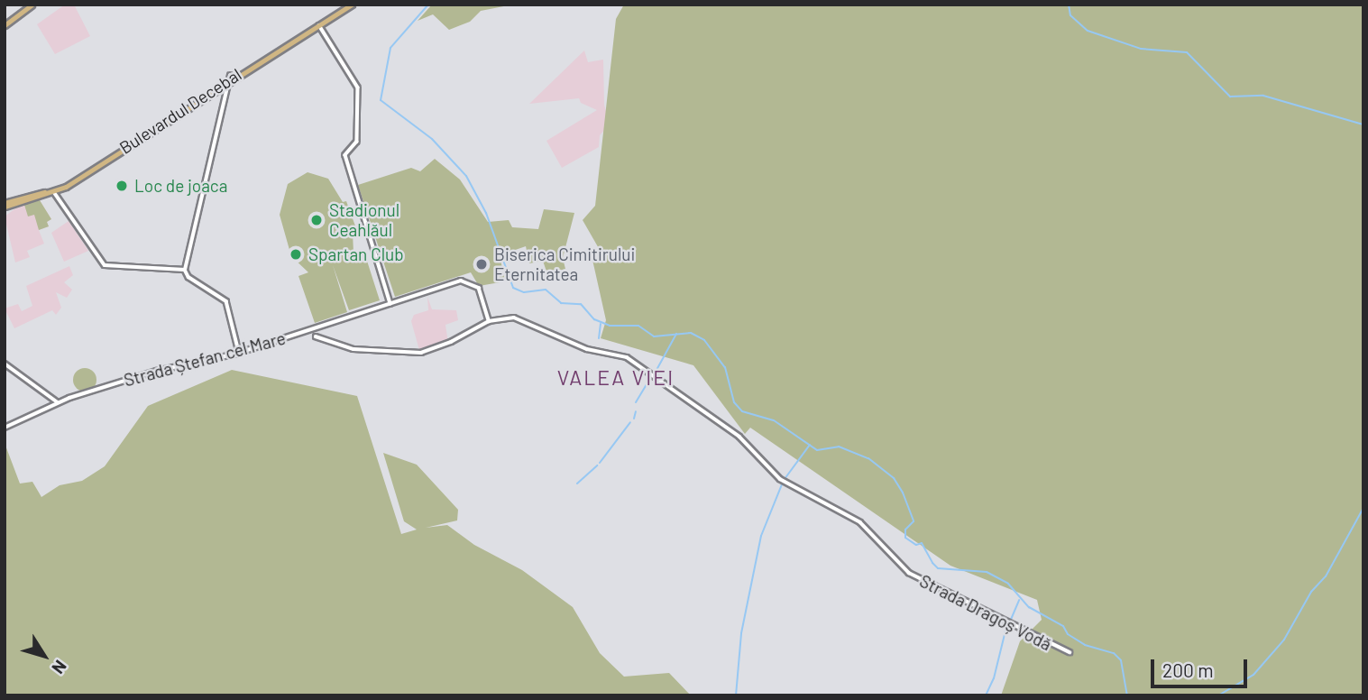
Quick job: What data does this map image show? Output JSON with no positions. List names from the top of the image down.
{
  "streets": {
    "main road": ["Bulevardul Decebal"],
    "street": ["Strada Ștefan cel Mare", "Strada Dragoș Vodă"]
  },
  "crossings": [
    ["Strada Ștefan cel Mare", "Strada Dragoș Vodă"]
  ],
  "districts": ["VALEA VIEI"],
  "places": [
    "Loc de joaca",
    "Stadionul Ceahlăul",
    "Spartan Club",
    "Biserica Cimitirului Eternitatea"
  ],
  "scale_bar": "200 m",
  "north": "bottom right"
}
